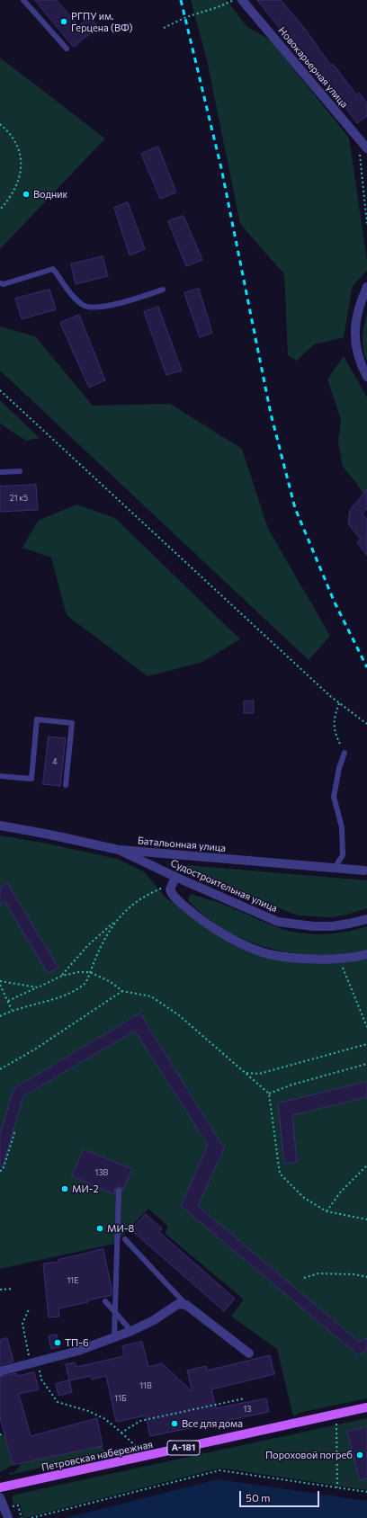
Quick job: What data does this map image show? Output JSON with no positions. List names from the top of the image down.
{
  "streets": {
    "main road": ["А-181", "Петровская набережная"],
    "street": ["Новокарьерная улица", "Батальонная улица", "Судостроительная улица"]
  },
  "crossings": [
    ["Батальонная улица", "Судостроительная улица"]
  ],
  "places": [
    "РГПУ им. Герцена (ВФ)",
    "Водник",
    "МИ-2",
    "МИ-8",
    "ТП-6",
    "Все для дома",
    "Пороховой погреб"
  ],
  "house_numbers": [
    "21 к5",
    "4",
    "13В",
    "11Е",
    "11В",
    "11Б",
    "13"
  ],
  "scale_bar": "50 m"
}
